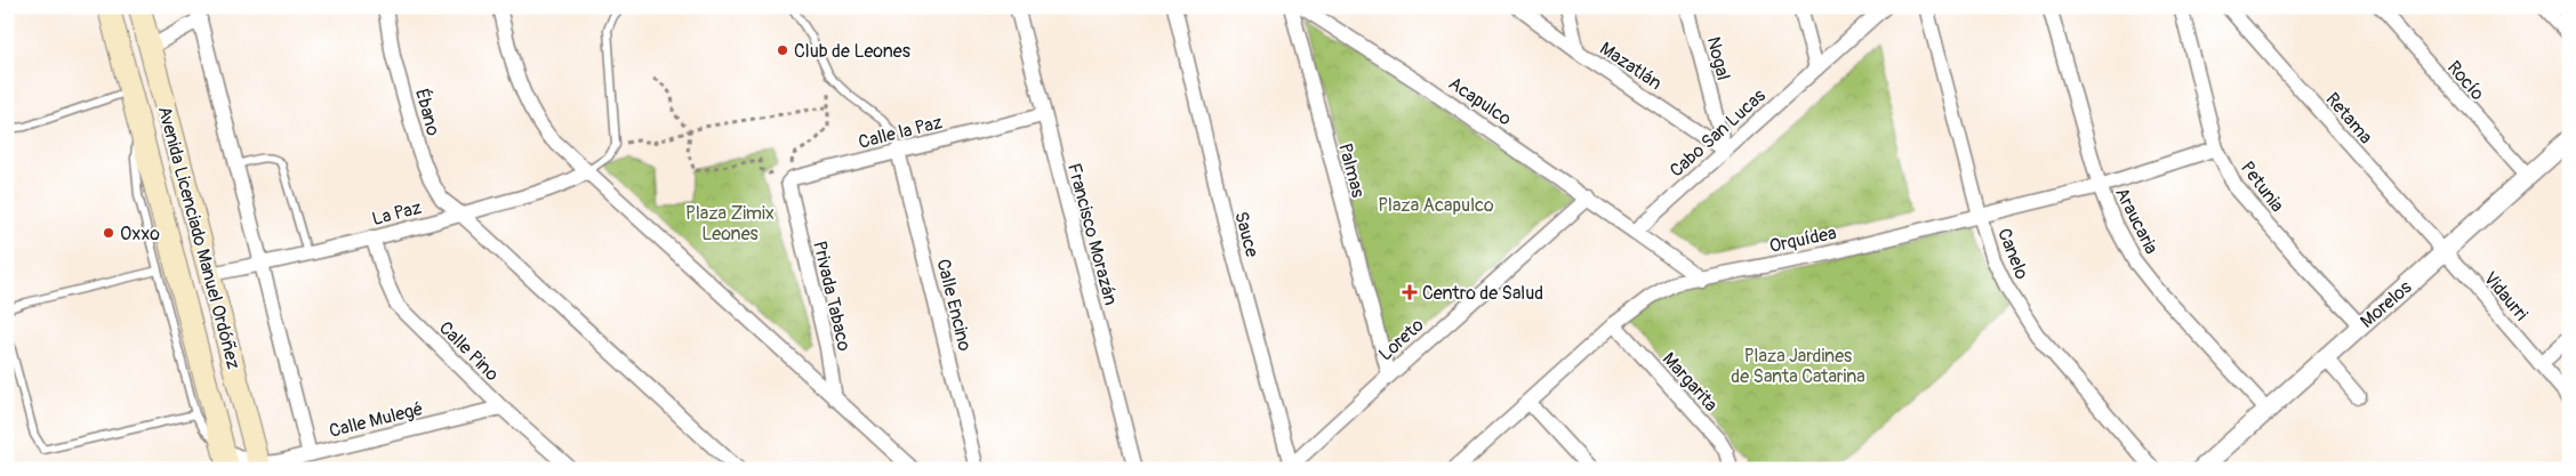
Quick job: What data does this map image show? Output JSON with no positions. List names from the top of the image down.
{
  "streets": {
    "main road": ["Avenida Licenciado Manuel Ordóñez"],
    "street": [
      "Nogal",
      "Mazatlán",
      "Rocío",
      "Acapulco",
      "Ébano",
      "Retama",
      "Calle la Paz",
      "Cabo San Lucas",
      "Palmas",
      "Petunia",
      "La Paz",
      "Araucaria",
      "Francisco Morazán",
      "Sauce",
      "Orquídea",
      "Canelo",
      "Privada Tabaco",
      "Vidaurri",
      "Morelos",
      "Calle Encino",
      "Loreto",
      "Calle Pino",
      "Margarita",
      "Calle Mulegé"
    ]
  },
  "crossings": [
    ["Nogal", "Mazatlán"],
    ["Nogal", "Cabo San Lucas"],
    ["Mazatlán", "Cabo San Lucas"],
    ["Rocío", "Morelos"],
    ["Acapulco", "Cabo San Lucas"],
    ["Acapulco", "Loreto"],
    ["Ébano", "La Paz"],
    ["Retama", "Vidaurri"],
    ["Retama", "Morelos"],
    ["Calle la Paz", "Francisco Morazán"],
    ["Calle la Paz", "Privada Tabaco"],
    ["Calle la Paz", "Calle Encino"],
    ["Palmas", "Loreto"],
    ["Petunia", "Orquídea"],
    ["Petunia", "Morelos"],
    ["La Paz", "Avenida Licenciado Manuel Ordóñez"],
    ["La Paz", "Calle Pino"],
    ["Araucaria", "Orquídea"],
    ["Araucaria", "Morelos"],
    ["Sauce", "Loreto"],
    ["Avenida Licenciado Manuel Ordóñez", "Calle Mulegé"],
    ["Orquídea", "Canelo"],
    ["Orquídea", "Margarita"],
    ["Vidaurri", "Morelos"],
    ["Calle Pino", "Calle Mulegé"]
  ],
  "parks": ["Plaza Acapulco", "Plaza Zimix Leones", "Plaza Jardines de Santa Catarina"],
  "places": {
    "other": ["Club de Leones", "Oxxo"],
    "health": ["Centro de Salud"]
  }
}
